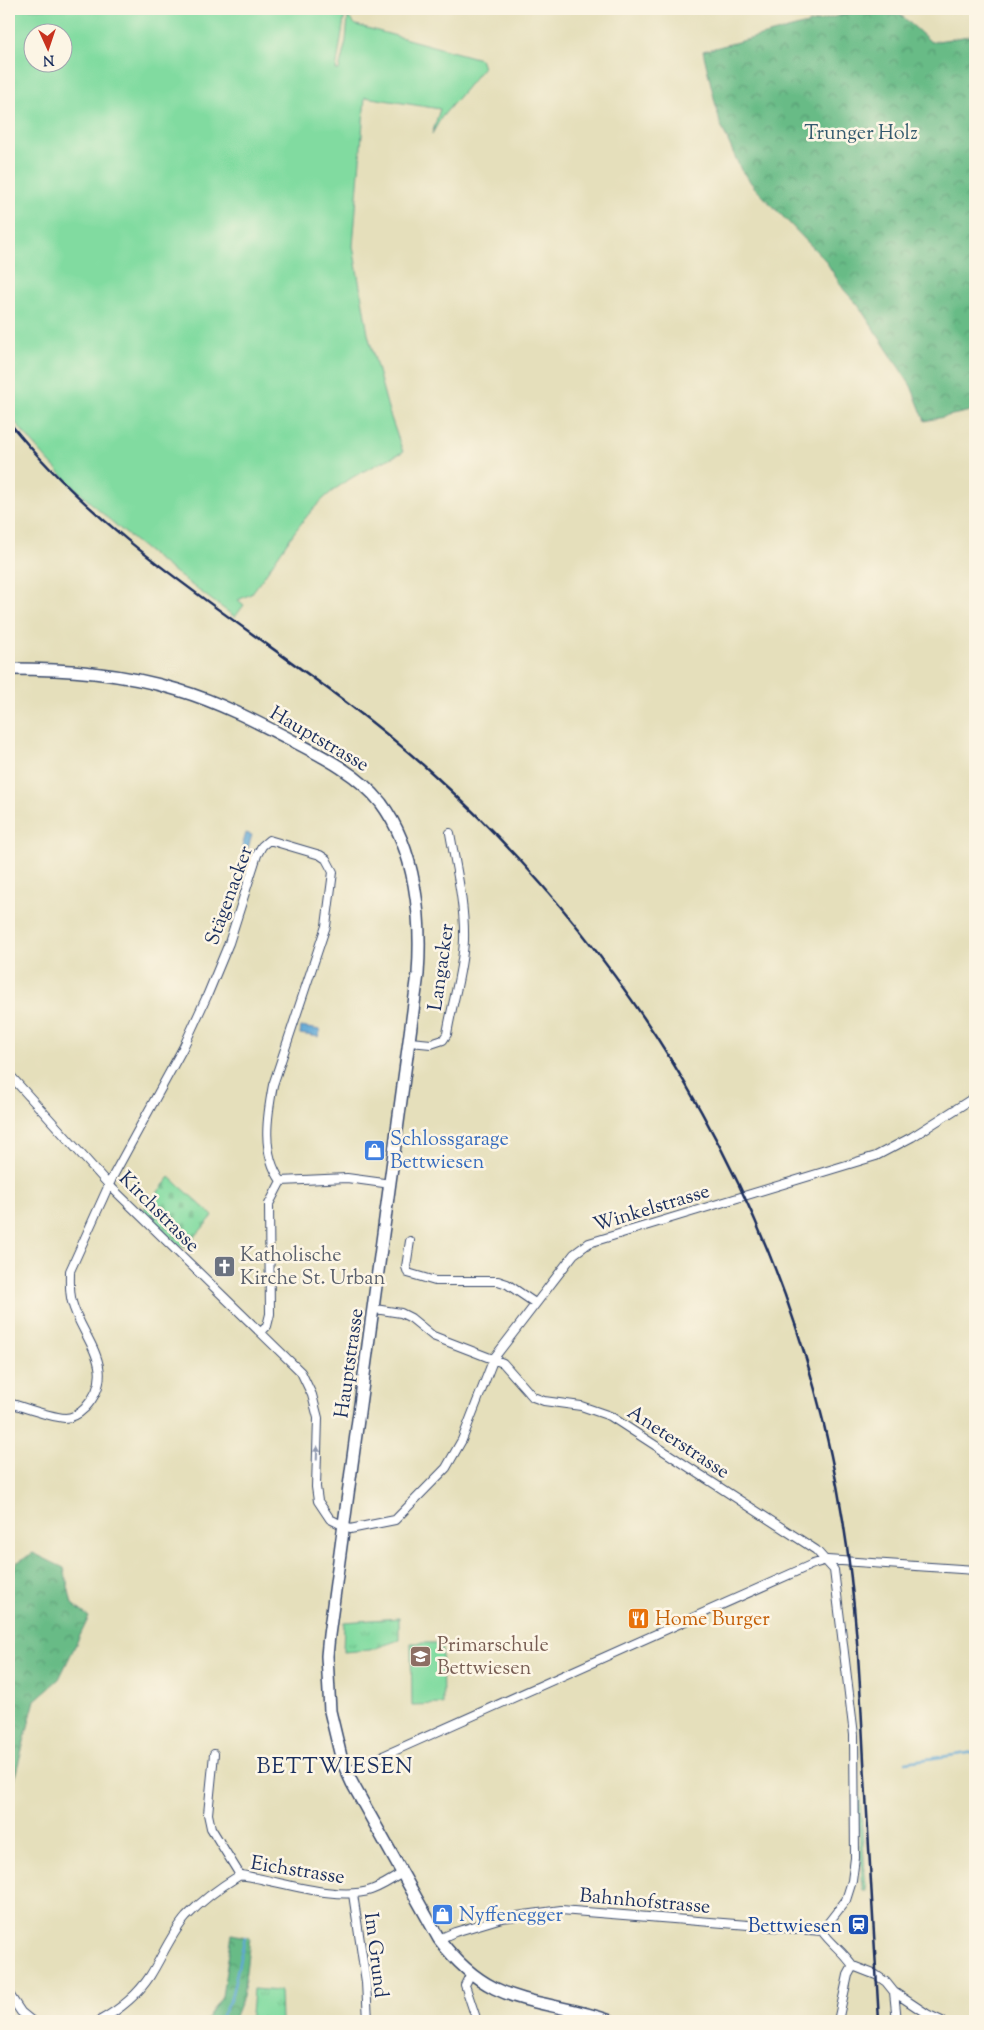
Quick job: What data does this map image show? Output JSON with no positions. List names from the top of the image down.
{
  "streets": {
    "main road": ["Hauptstrasse"],
    "street": [
      "Stägenacker",
      "Langacker",
      "Winkelstrasse",
      "Kirchstrasse",
      "Aneterstrasse",
      "Eichstrasse",
      "Bahnhofstrasse",
      "Im Grund"
    ]
  },
  "crossings": [
    ["Hauptstrasse", "Langacker"],
    ["Hauptstrasse", "Winkelstrasse"],
    ["Hauptstrasse", "Kirchstrasse"],
    ["Hauptstrasse", "Aneterstrasse"],
    ["Hauptstrasse", "Eichstrasse"],
    ["Hauptstrasse", "Bahnhofstrasse"],
    ["Stägenacker", "Kirchstrasse"],
    ["Winkelstrasse", "Kirchstrasse"],
    ["Winkelstrasse", "Aneterstrasse"],
    ["Eichstrasse", "Im Grund"]
  ],
  "one_way": ["Kirchstrasse"],
  "districts": ["BETTWIESEN"],
  "parks": ["Trunger Holz"],
  "places": {
    "shop": ["Schlossgarage Bettwiesen", "Nyffenegger"],
    "church": ["Katholische Kirche St. Urban"],
    "restaurant": ["Home Burger"],
    "school or university": ["Primarschule Bettwiesen"],
    "station": ["Bettwiesen"]
  },
  "north": "bottom"
}
